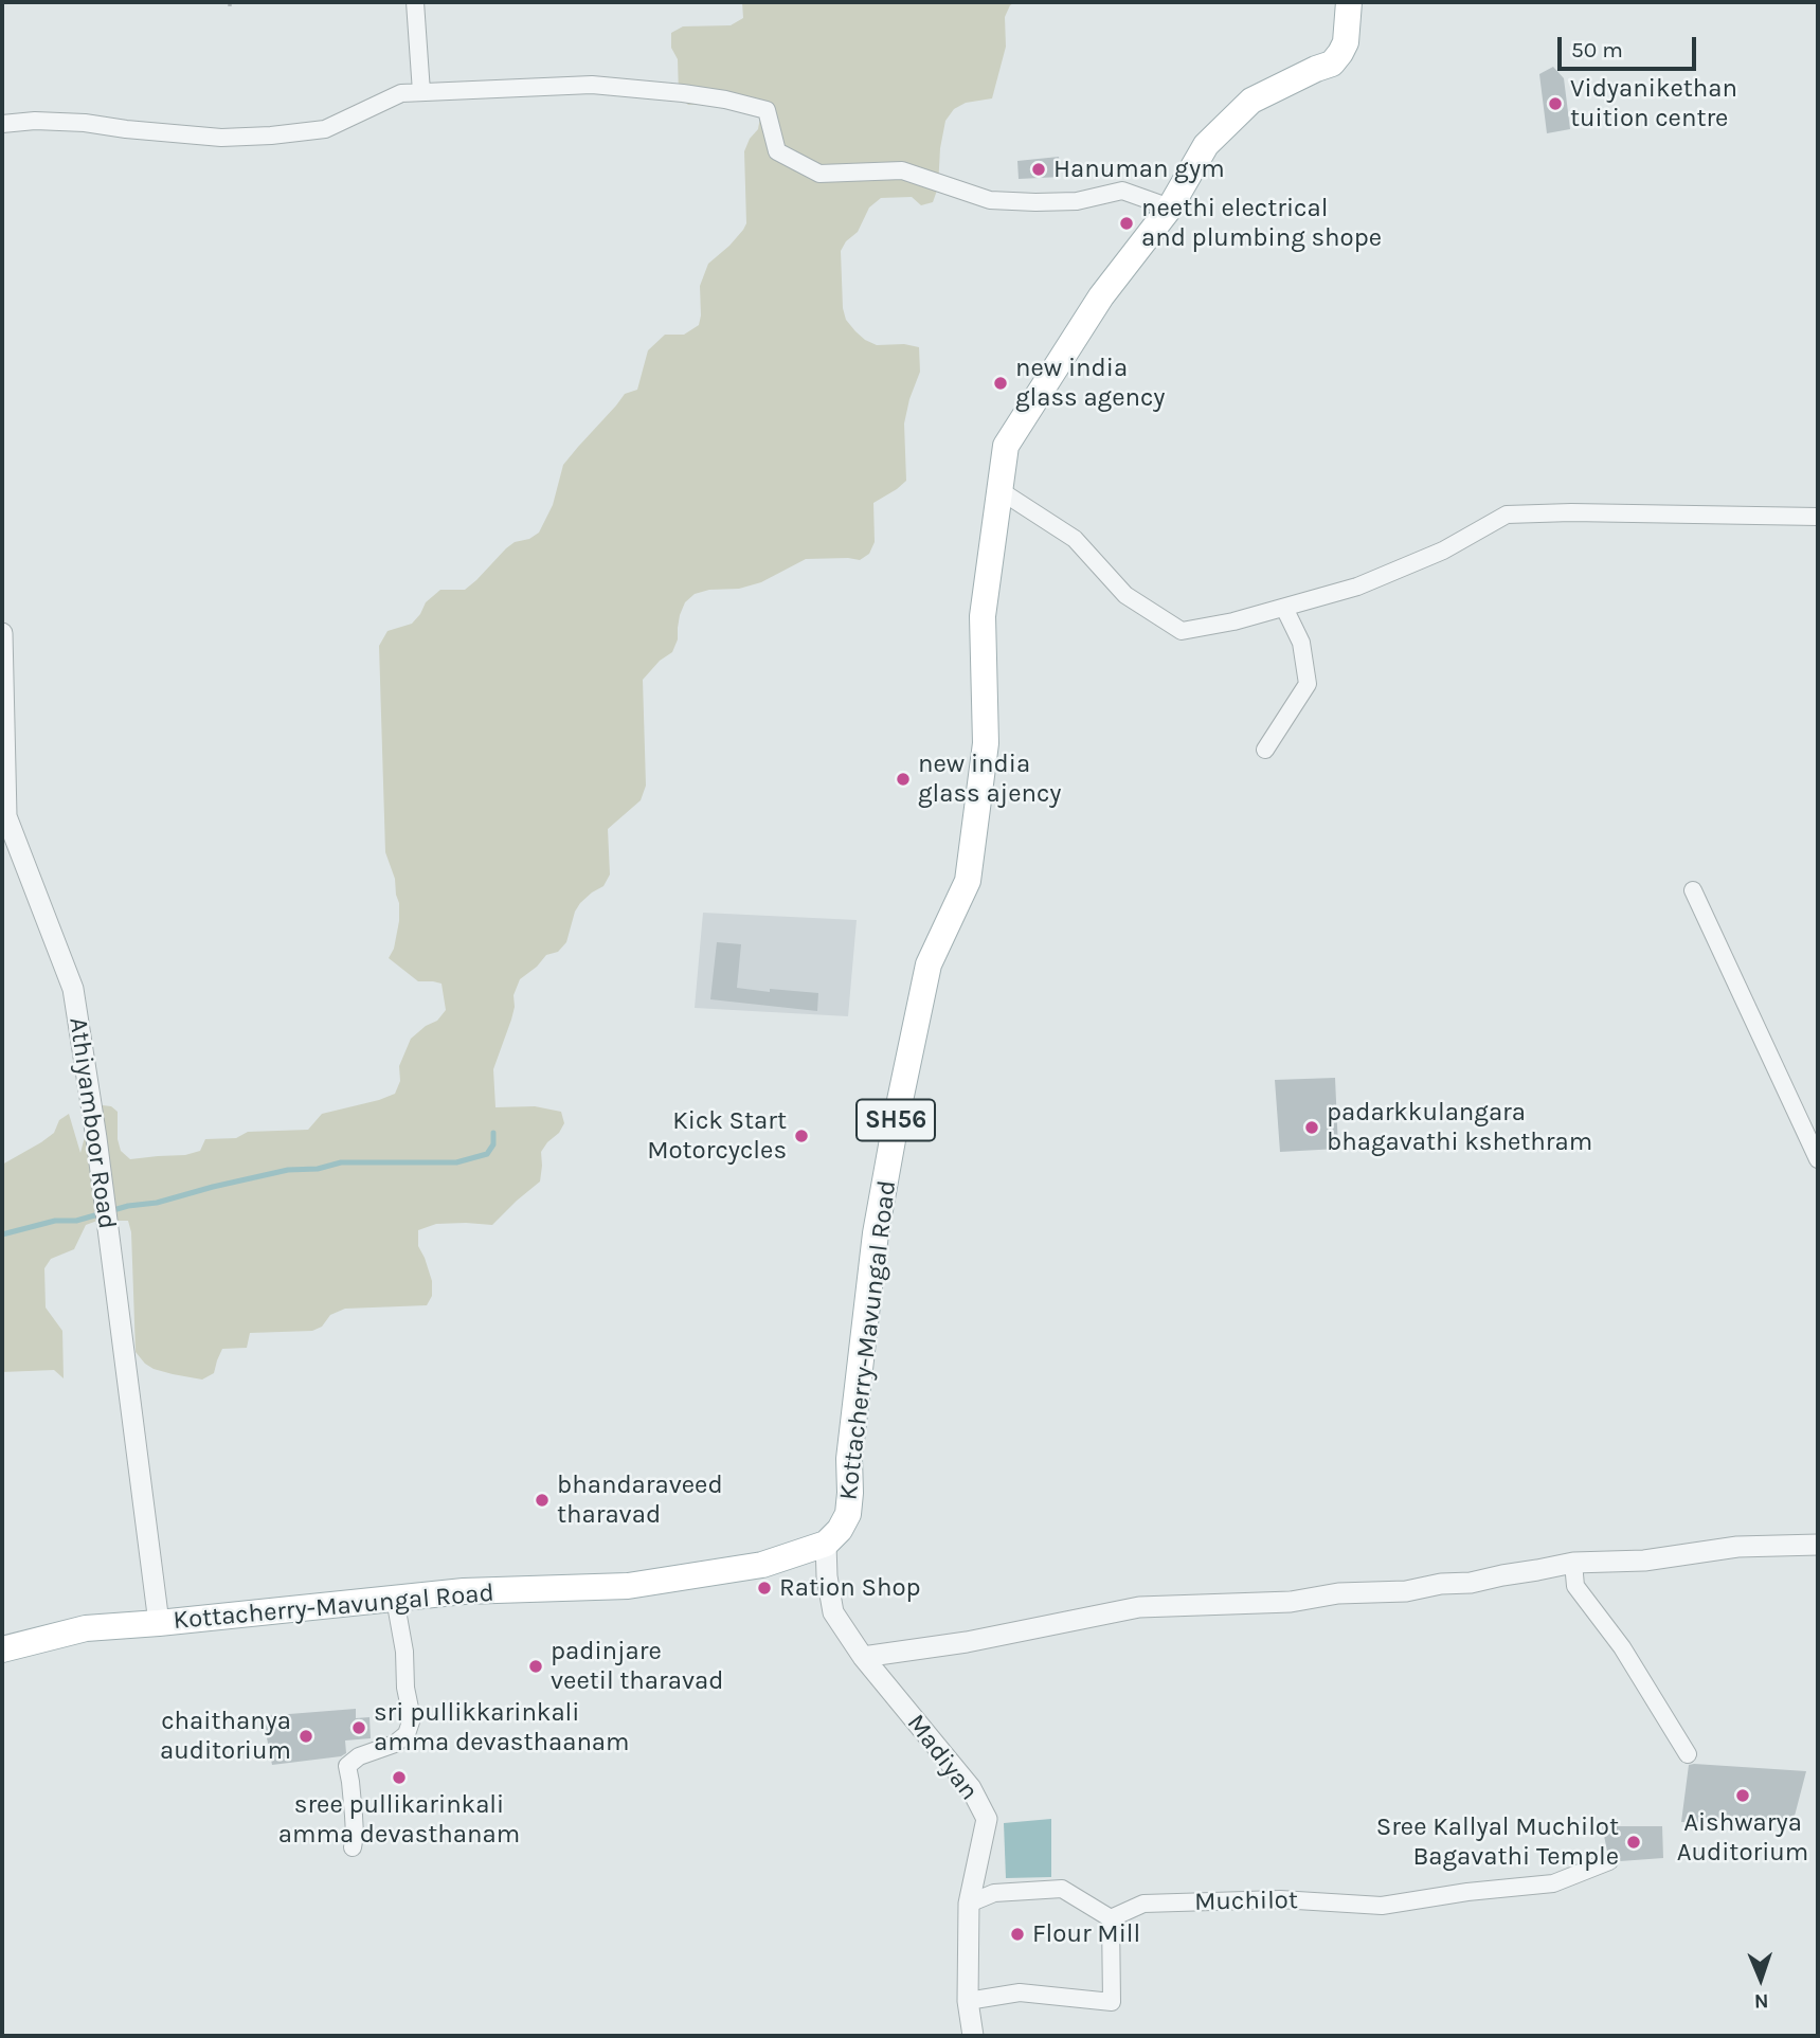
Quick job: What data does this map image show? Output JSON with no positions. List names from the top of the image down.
{
  "streets": {
    "main road": ["SH56", "Kottacherry-Mavungal Road"],
    "street": ["Athiyamboor Road", "Madiyan", "Muchilot"]
  },
  "crossings": [
    ["Athiyamboor Road", "Kottacherry-Mavungal Road"],
    ["Kottacherry-Mavungal Road", "Madiyan"]
  ],
  "places": [
    "Vidyanikethan tuition centre",
    "Hanuman gym",
    "neethi electrical and plumbing shope",
    "new india glass agency",
    "new india glass ajency",
    "padarkkulangara bhagavathi kshethram",
    "Kick Start Motorcycles",
    "bhandaraveed tharavad",
    "Ration Shop",
    "padinjare veetil tharavad",
    "sri pullikkarinkali amma devasthaanam",
    "chaithanya auditorium",
    "sree pullikarinkali amma devasthanam",
    "Aishwarya Auditorium",
    "Sree Kallyal Muchilot Bagavathi Temple",
    "Flour Mill"
  ],
  "scale_bar": "50 m",
  "north": "bottom"
}
